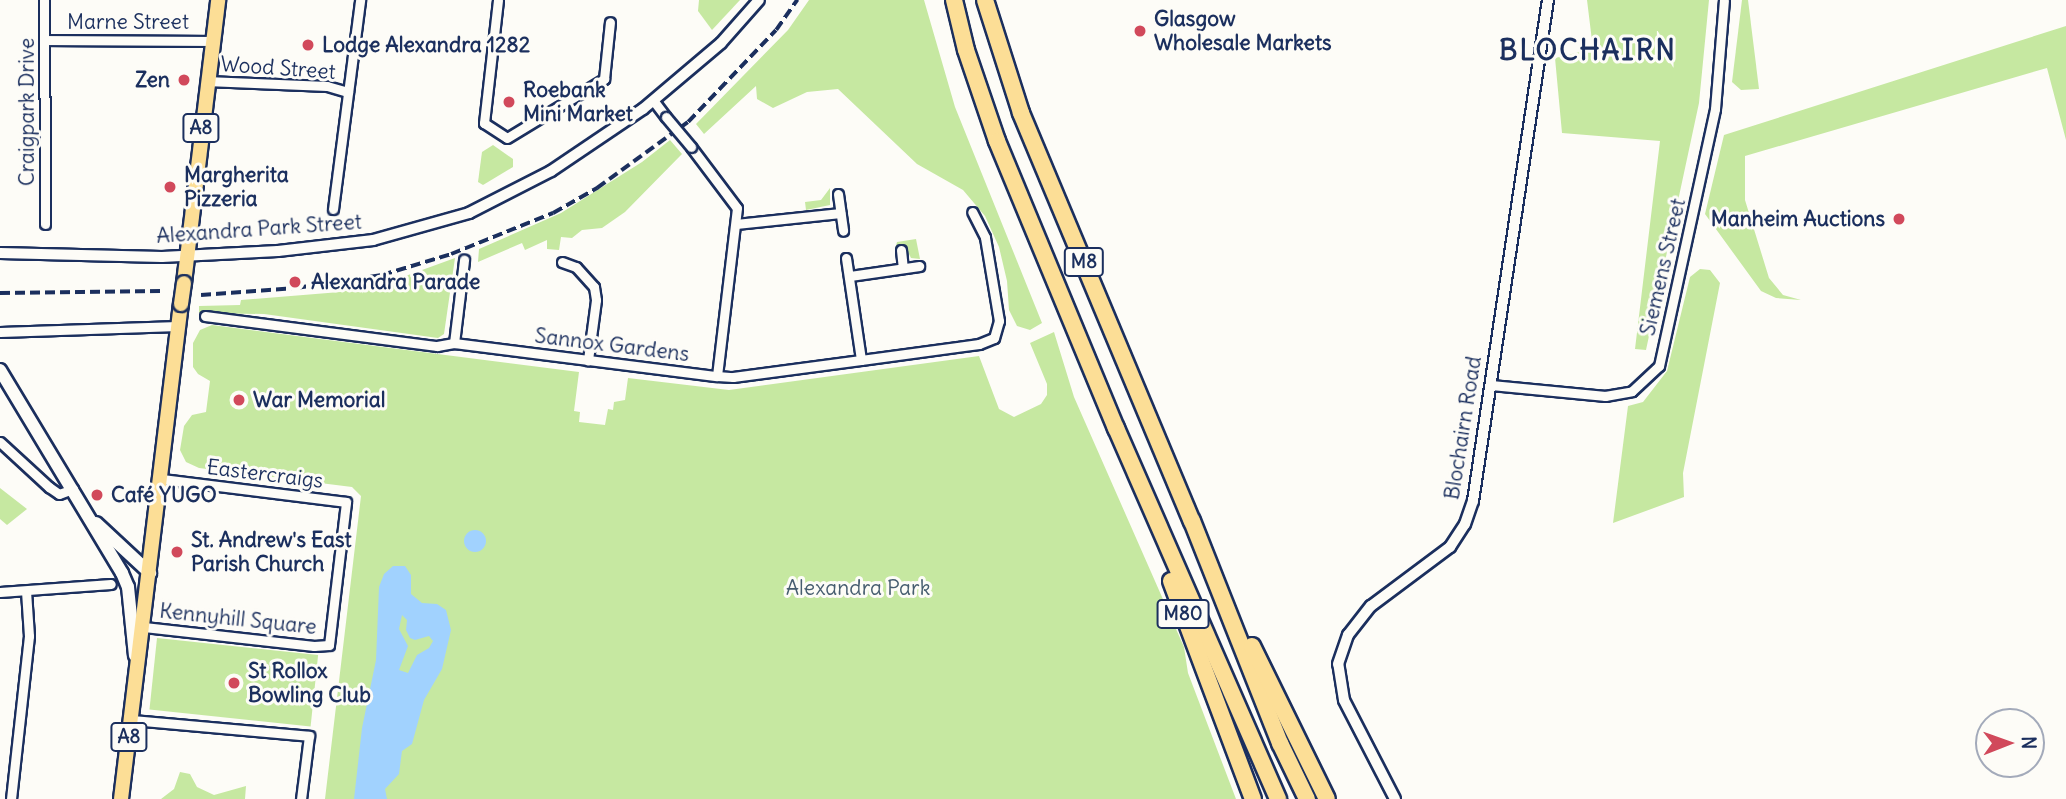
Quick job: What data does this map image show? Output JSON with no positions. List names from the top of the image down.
{
  "streets": {
    "highway": ["M8", "M80"],
    "main road": ["A8"],
    "street": [
      "Marne Street",
      "Wood Street",
      "Craigpark Drive",
      "Alexandra Park Street",
      "Siemens Street",
      "Sannox Gardens",
      "Blochairn Road",
      "Eastercraigs",
      "Kennyhill Square"
    ]
  },
  "crossings": [
    ["Marne Street", "Craigpark Drive"],
    ["Marne Street", "A8"],
    ["Wood Street", "A8"],
    ["A8", "Alexandra Park Street"],
    ["A8", "Eastercraigs"],
    ["A8", "Kennyhill Square"],
    ["M8", "M80"],
    ["Siemens Street", "Blochairn Road"],
    ["Eastercraigs", "Kennyhill Square"]
  ],
  "districts": ["BLOCHAIRN"],
  "parks": ["Alexandra Park"],
  "places": [
    "Glasgow Wholesale Markets",
    "Lodge Alexandra 1282",
    "Zen",
    "Roebank Mini Market",
    "Margherita Pizzeria",
    "Manheim Auctions",
    "Alexandra Parade",
    "War Memorial",
    "Café YUGO",
    "St. Andrew's East Parish Church",
    "St Rollox Bowling Club"
  ],
  "north": "right"
}
